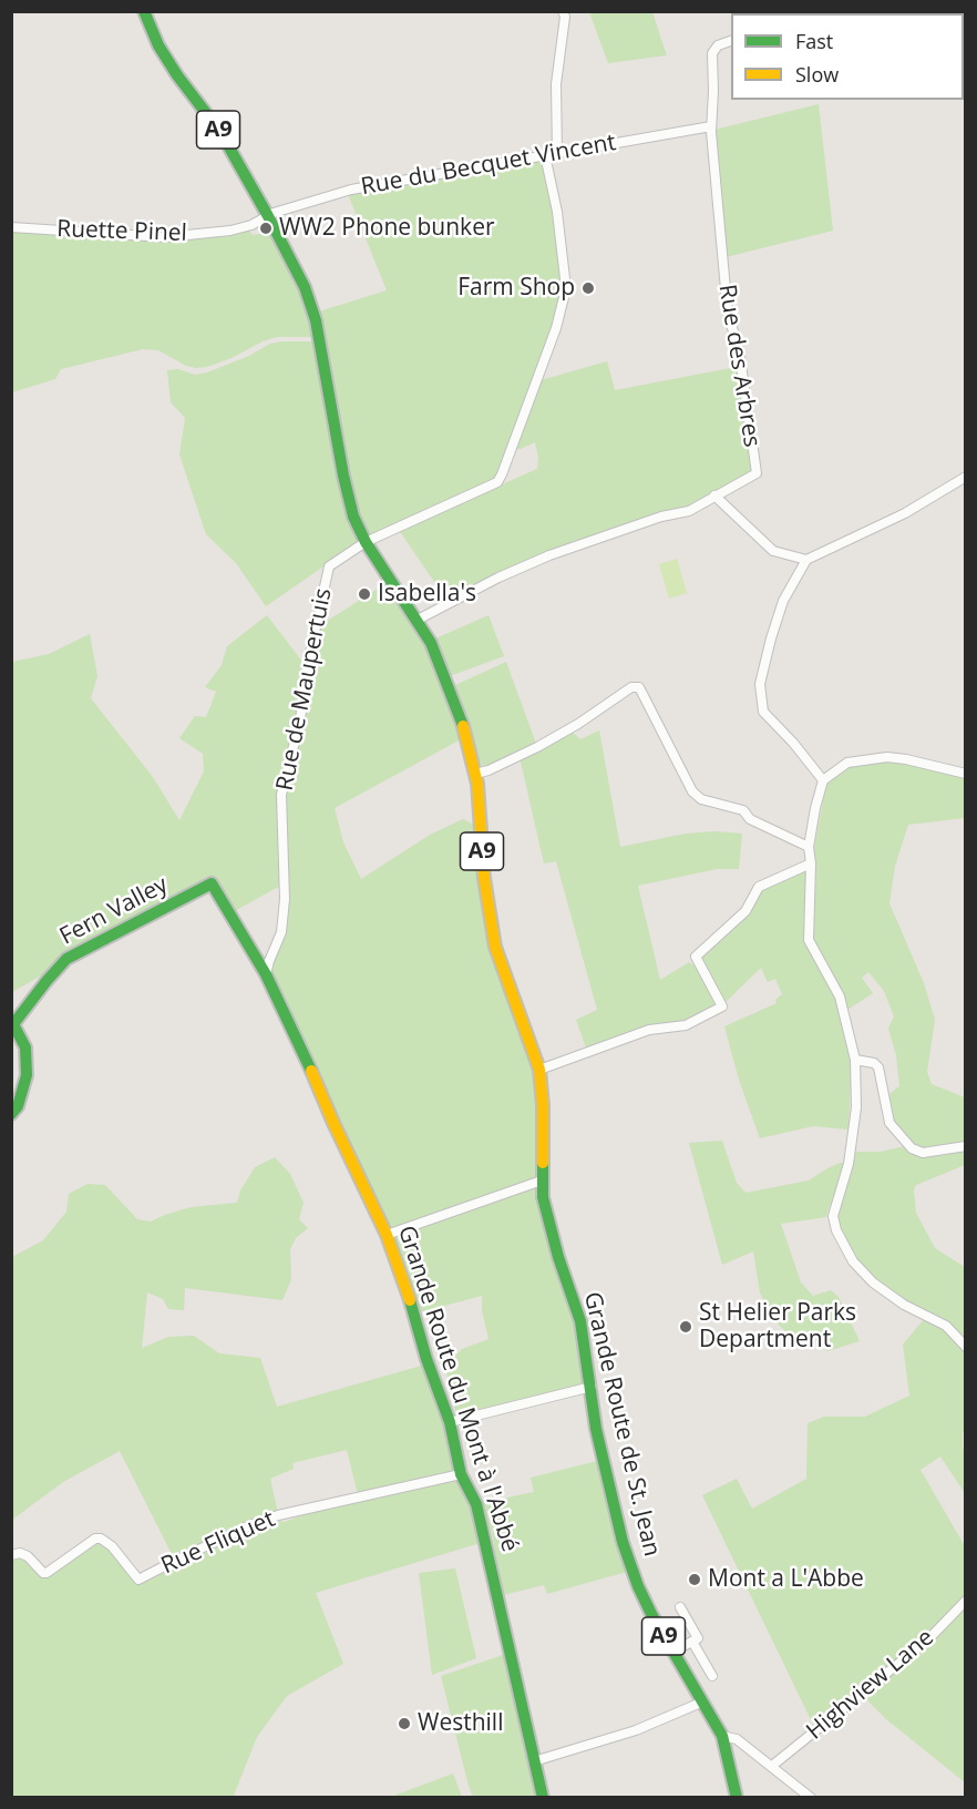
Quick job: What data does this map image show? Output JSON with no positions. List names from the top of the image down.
{
  "streets": {
    "main road": [
      "A9",
      "Fern Valley",
      "Grande Route du Mont à l'Abbé",
      "Grande Route de St. Jean"
    ],
    "street": [
      "Rue du Becquet Vincent",
      "Ruette Pinel",
      "Rue des Arbres",
      "Rue de Maupertuis",
      "Rue Fliquet",
      "Highview Lane"
    ]
  },
  "crossings": [
    ["Rue du Becquet Vincent", "Ruette Pinel"],
    ["Rue du Becquet Vincent", "Rue des Arbres"],
    ["Rue du Becquet Vincent", "Rue de Maupertuis"],
    ["Rue du Becquet Vincent", "Grande Route de St. Jean"],
    ["Ruette Pinel", "Grande Route de St. Jean"],
    ["Rue des Arbres", "Grande Route de St. Jean"],
    ["Rue de Maupertuis", "Fern Valley"],
    ["Rue de Maupertuis", "Grande Route du Mont à l'Abbé"],
    ["Rue de Maupertuis", "Grande Route de St. Jean"],
    ["Fern Valley", "Grande Route du Mont à l'Abbé"],
    ["Grande Route du Mont à l'Abbé", "Rue Fliquet"]
  ],
  "places": [
    "WW2 Phone bunker",
    "Farm Shop",
    "Isabella's",
    "St Helier Parks Department",
    "Mont a L'Abbe",
    "Westhill"
  ],
  "legend": ["Fast", "Slow"]
}
